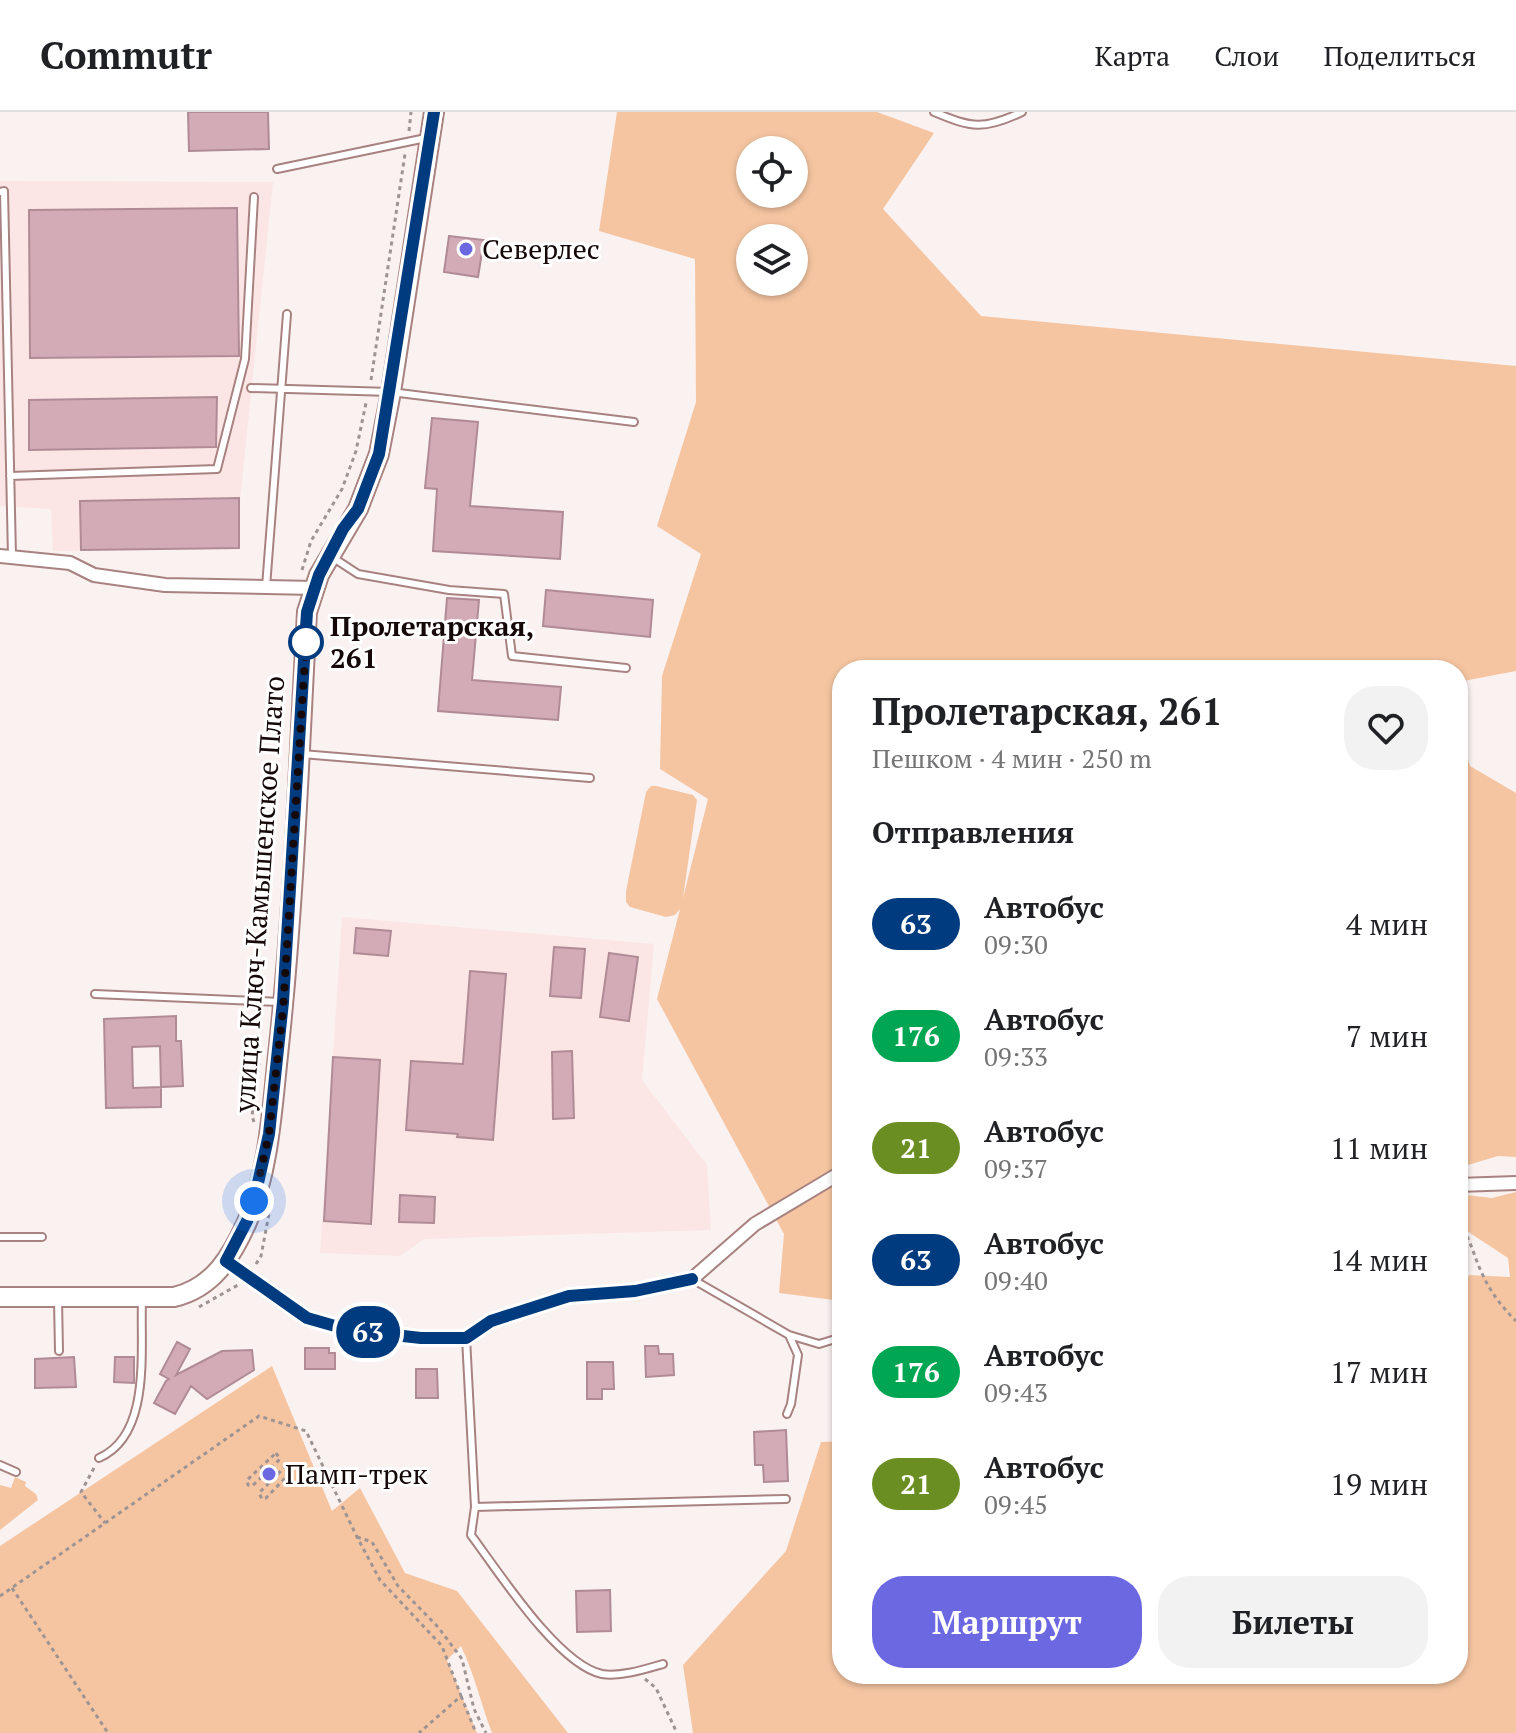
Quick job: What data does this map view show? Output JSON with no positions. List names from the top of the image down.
{
  "streets": {
    "main road": ["улица Ключ-Камышенское Плато"]
  },
  "places": ["Северлес", "Пролетарская, 261", "Памп-трек"],
  "lines": ["bus line 63"],
  "page": {
    "header": "Commutr",
    "nav": ["Карта", "Слои", "Поделиться"],
    "on_map": "63",
    "heading": [
      ["Пролетарская, 261", "Пешком · 4 мин · 250 m"],
      "Отправления"
    ],
    "list": [
      {
        "mark": "63",
        "name": "Автобус",
        "note": "09:30",
        "value": "4 мин"
      },
      {
        "mark": "176",
        "name": "Автобус",
        "note": "09:33",
        "value": "7 мин"
      },
      {
        "mark": "21",
        "name": "Автобус",
        "note": "09:37",
        "value": "11 мин"
      },
      {
        "mark": "63",
        "name": "Автобус",
        "note": "09:40",
        "value": "14 мин"
      },
      {
        "mark": "176",
        "name": "Автобус",
        "note": "09:43",
        "value": "17 мин"
      },
      {
        "mark": "21",
        "name": "Автобус",
        "note": "09:45",
        "value": "19 мин"
      }
    ],
    "buttons": ["Маршрут", "Билеты"]
  }
}
